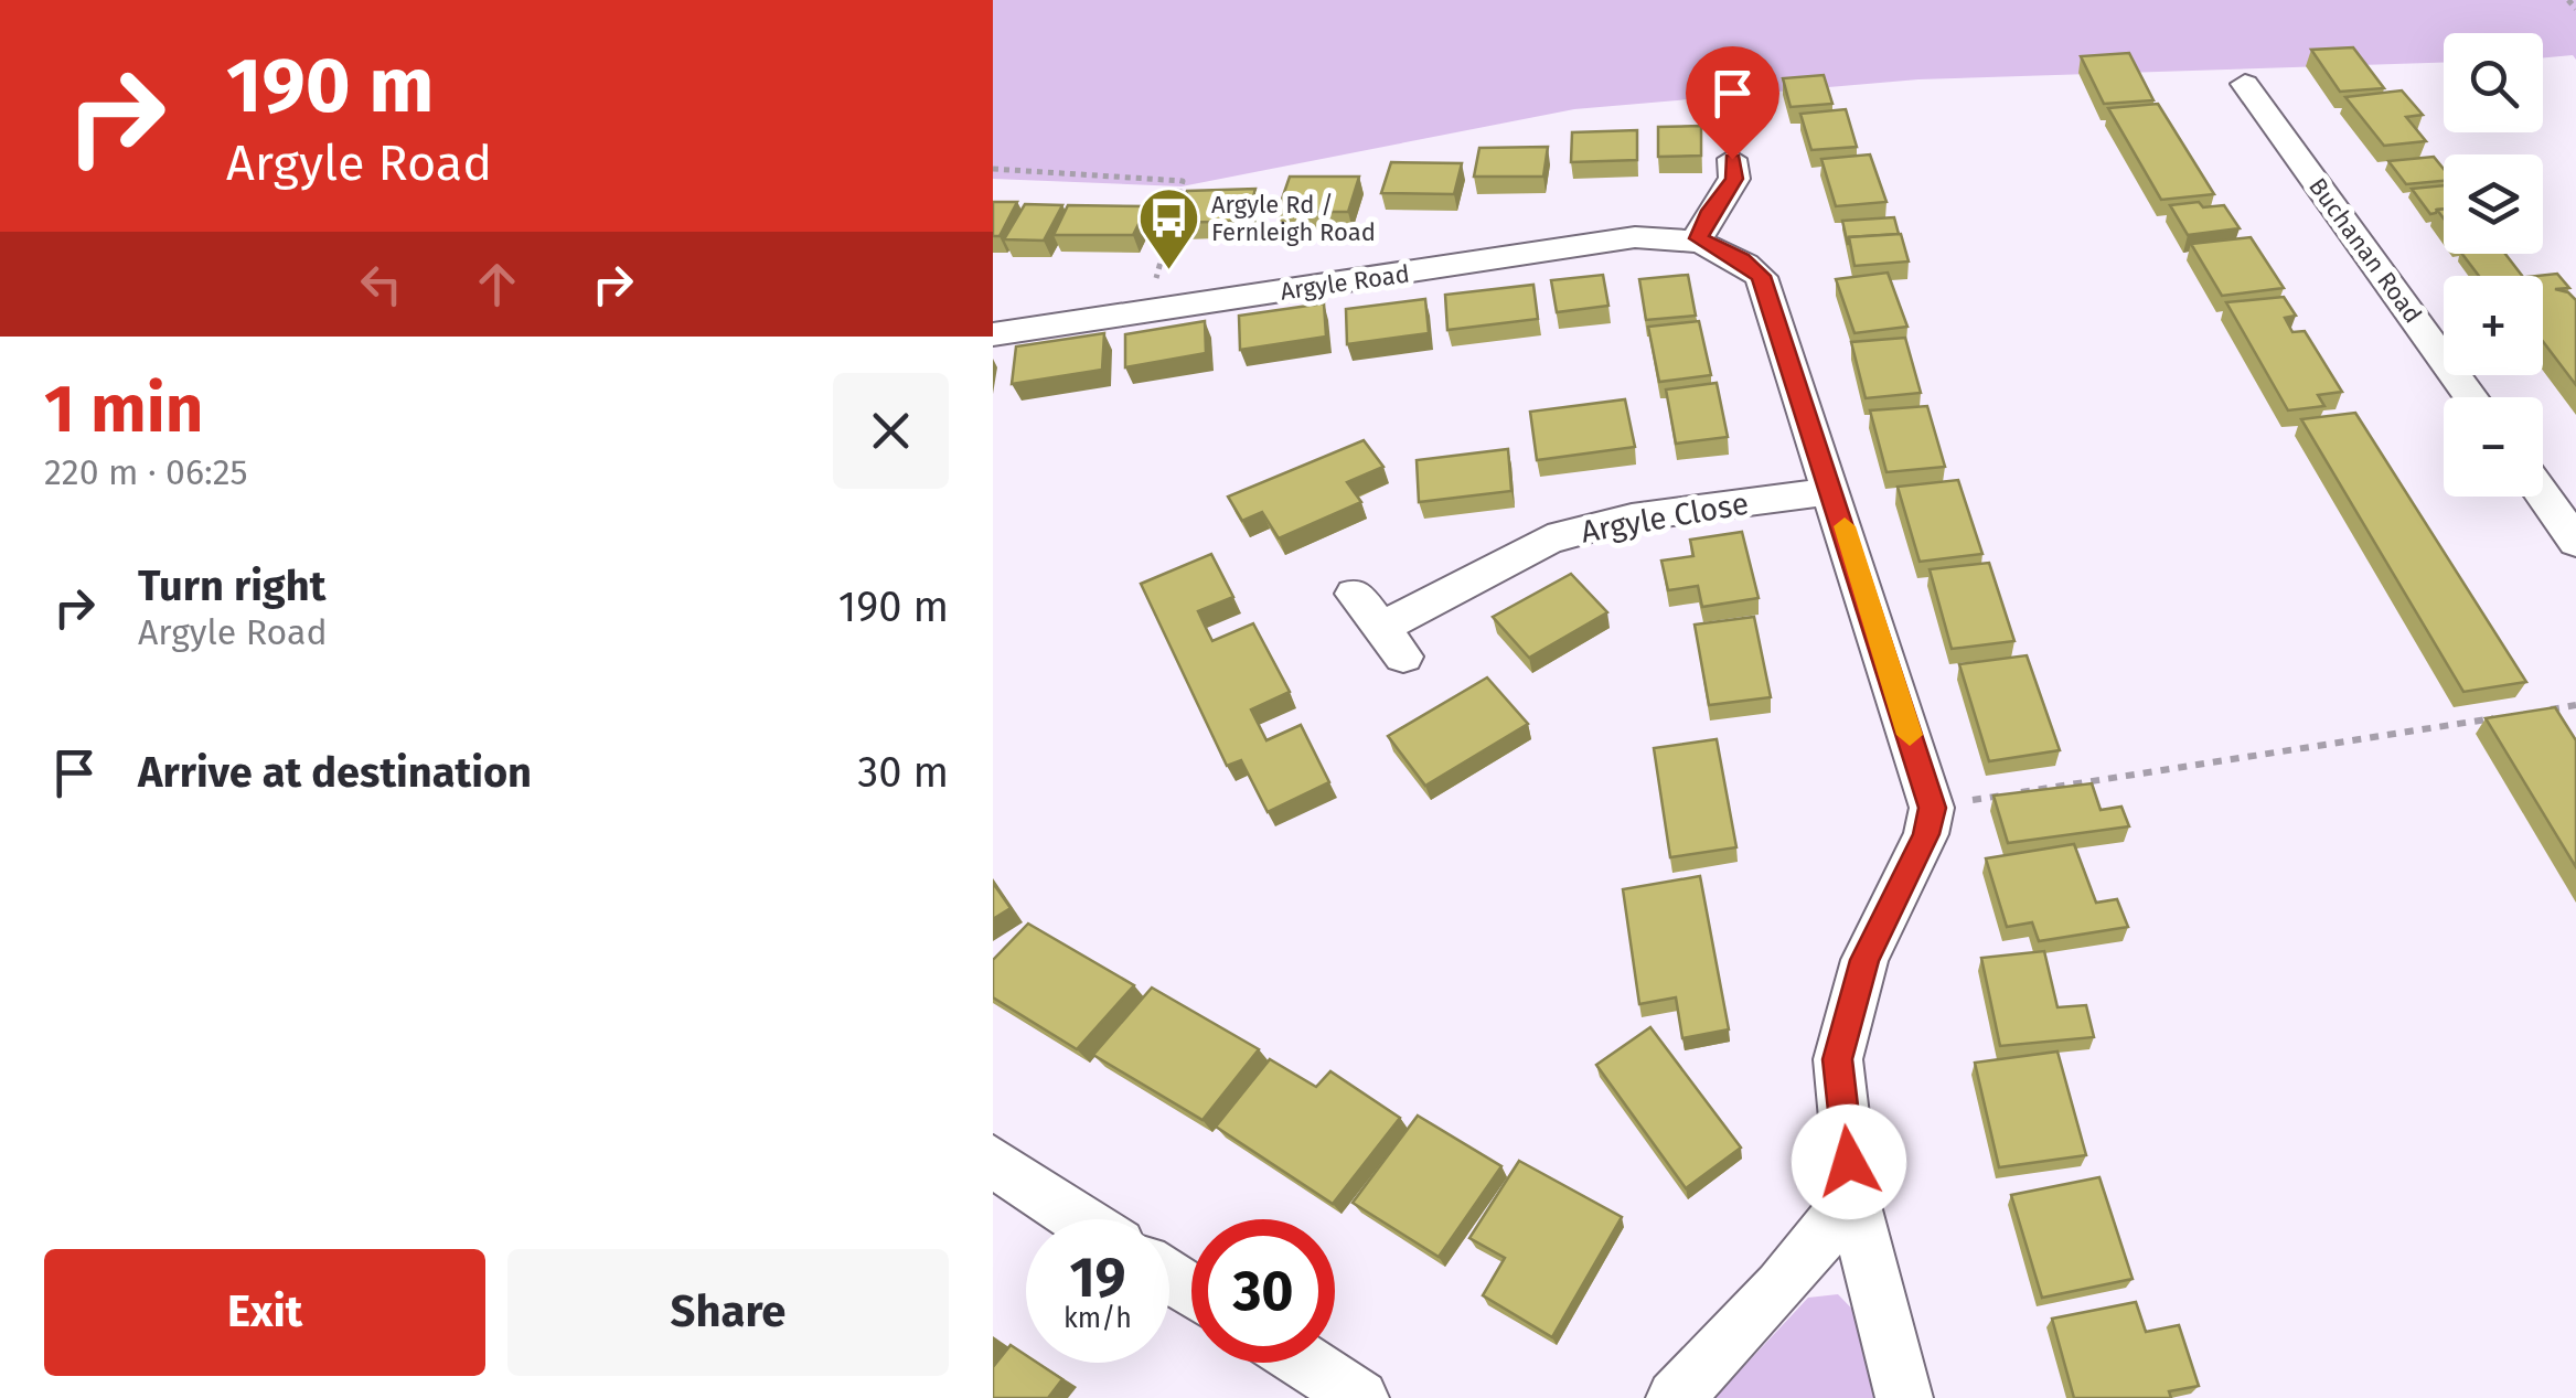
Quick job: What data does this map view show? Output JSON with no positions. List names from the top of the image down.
{
  "streets": {
    "street": ["Buchanan Road", "Argyle Road", "Argyle Close"]
  },
  "crossings": [
    ["Argyle Road", "Argyle Close"]
  ],
  "places": {
    "bus stop": ["Argyle Rd / Fernleigh Road"]
  },
  "page": {
    "turn": ["190 m", "Argyle Road"],
    "map_buttons": ["+", "−"],
    "heading": ["1 min", "220 m · 06:25"],
    "list": [
      {
        "name": "Turn right",
        "note": "Argyle Road",
        "value": "190 m"
      },
      {
        "name": "Arrive at destination",
        "value": "30 m"
      }
    ],
    "speed": "19 km/h",
    "limit": "30",
    "buttons": ["Exit", "Share"]
  }
}
